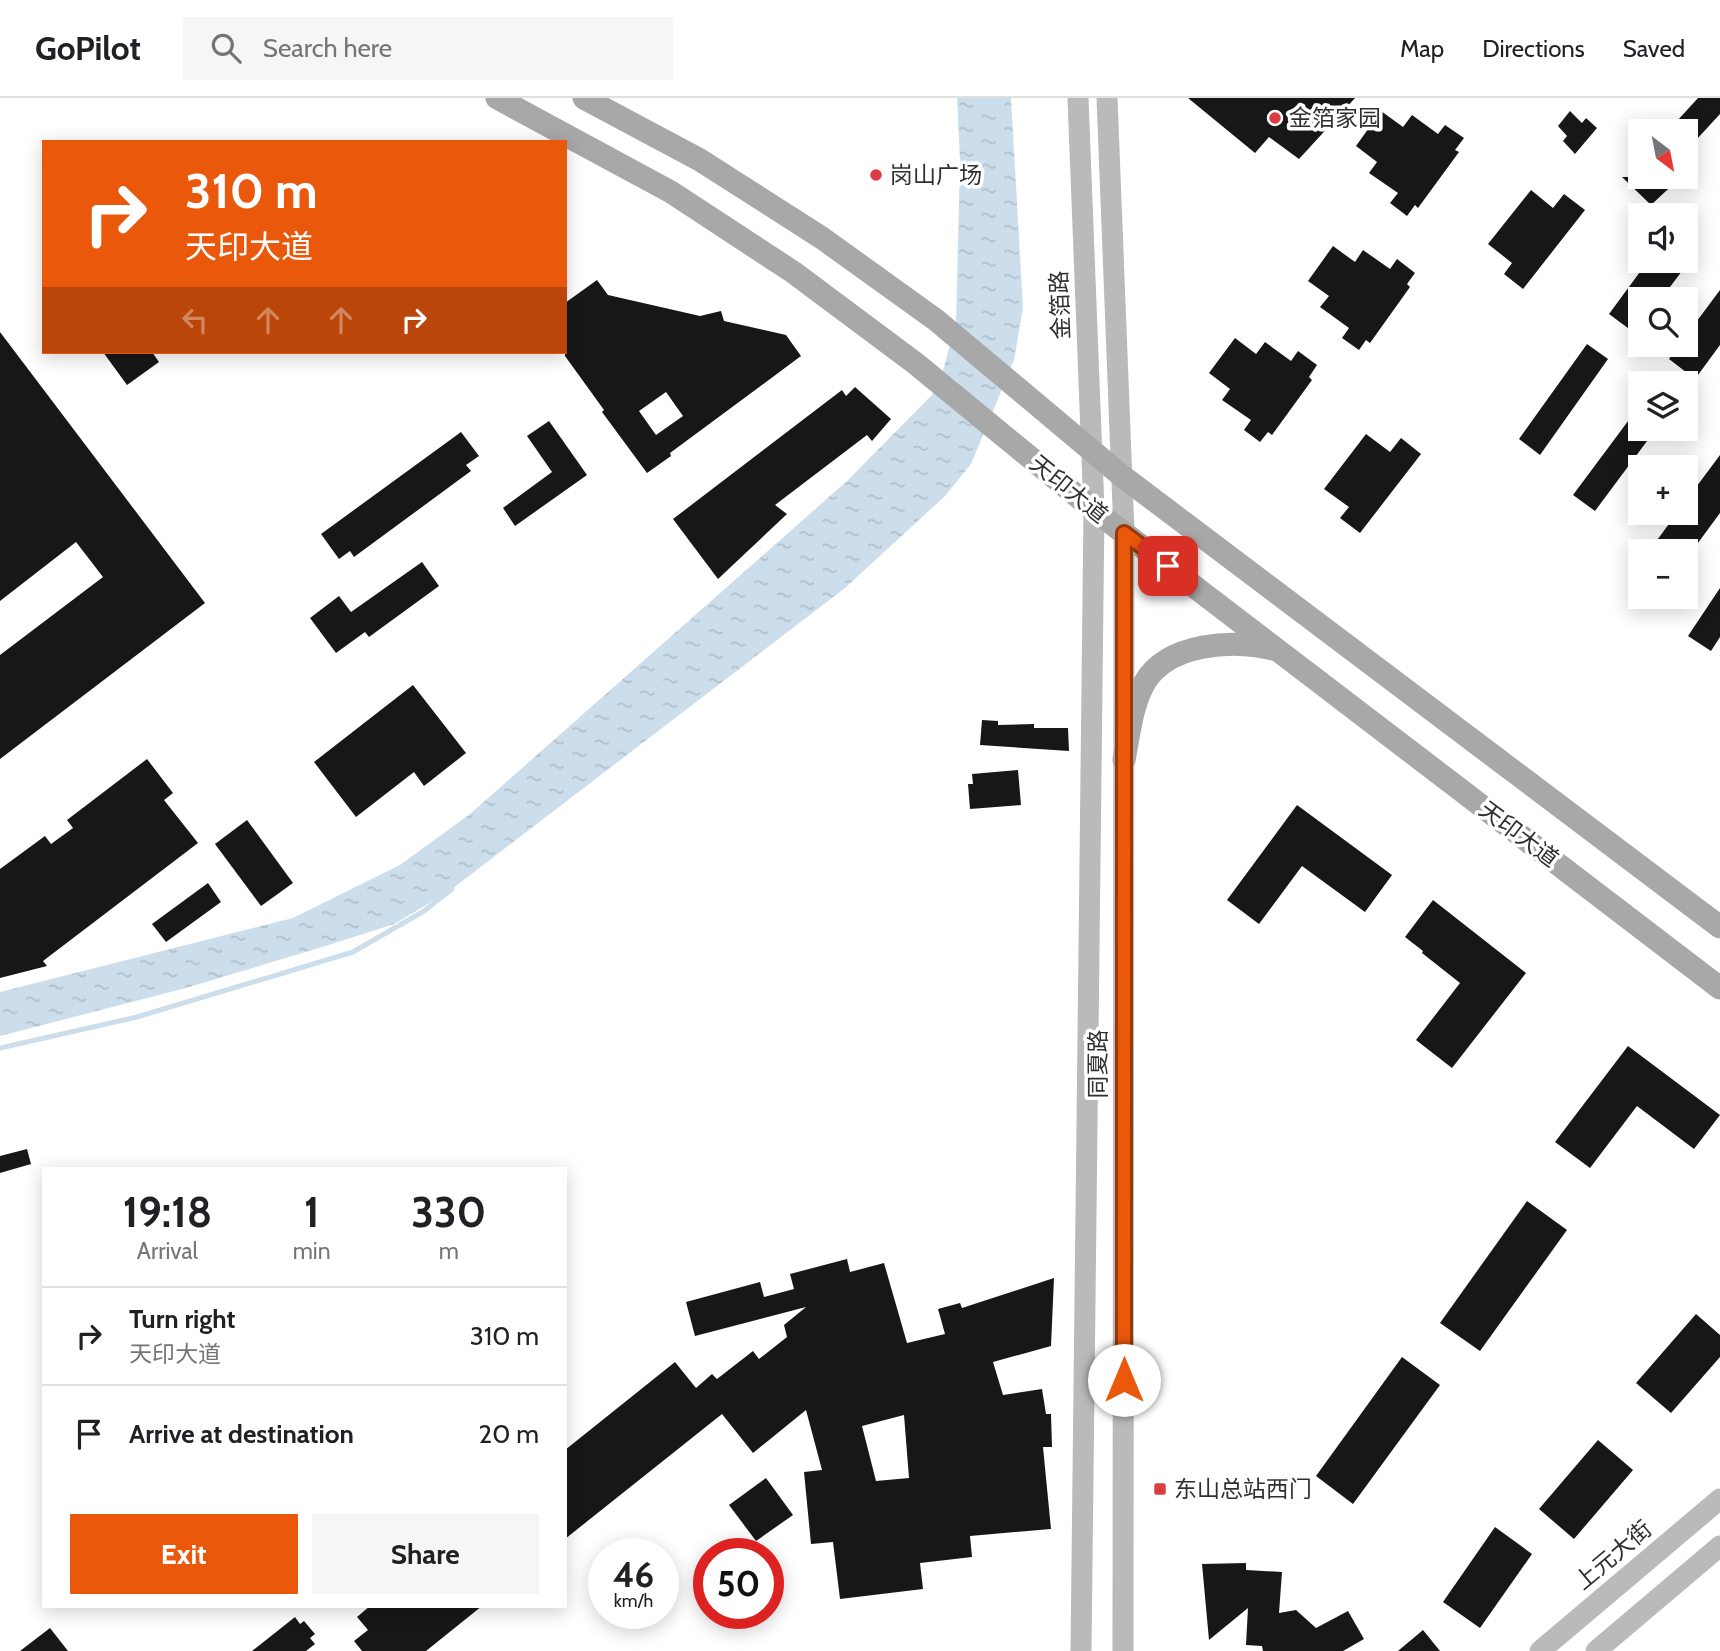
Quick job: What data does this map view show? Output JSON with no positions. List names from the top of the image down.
{
  "streets": {
    "main road": [
      "金箔路",
      "天印大道",
      "同夏路",
      "上元大街"
    ]
  },
  "crossings": [
    ["金箔路", "天印大道"],
    ["金箔路", "同夏路"],
    ["天印大道", "同夏路"]
  ],
  "places": {
    "other": ["金箔家园", "岗山广场"],
    "transit": ["东山总站西门"]
  },
  "north": "bottom right",
  "page": {
    "header": "GoPilot",
    "search": "Search here",
    "nav": ["Map", "Directions", "Saved"],
    "map_buttons": ["+", "−"],
    "turn": ["310 m", "天印大道"],
    "eta": [
      "19:18",
      "Arrival",
      "1",
      "min",
      "330",
      "m"
    ],
    "list": [
      {
        "name": "Turn right",
        "note": "天印大道",
        "value": "310 m"
      },
      {
        "name": "Arrive at destination",
        "value": "20 m"
      }
    ],
    "buttons": ["Exit", "Share"],
    "speed": "46 km/h",
    "limit": "50"
  }
}
